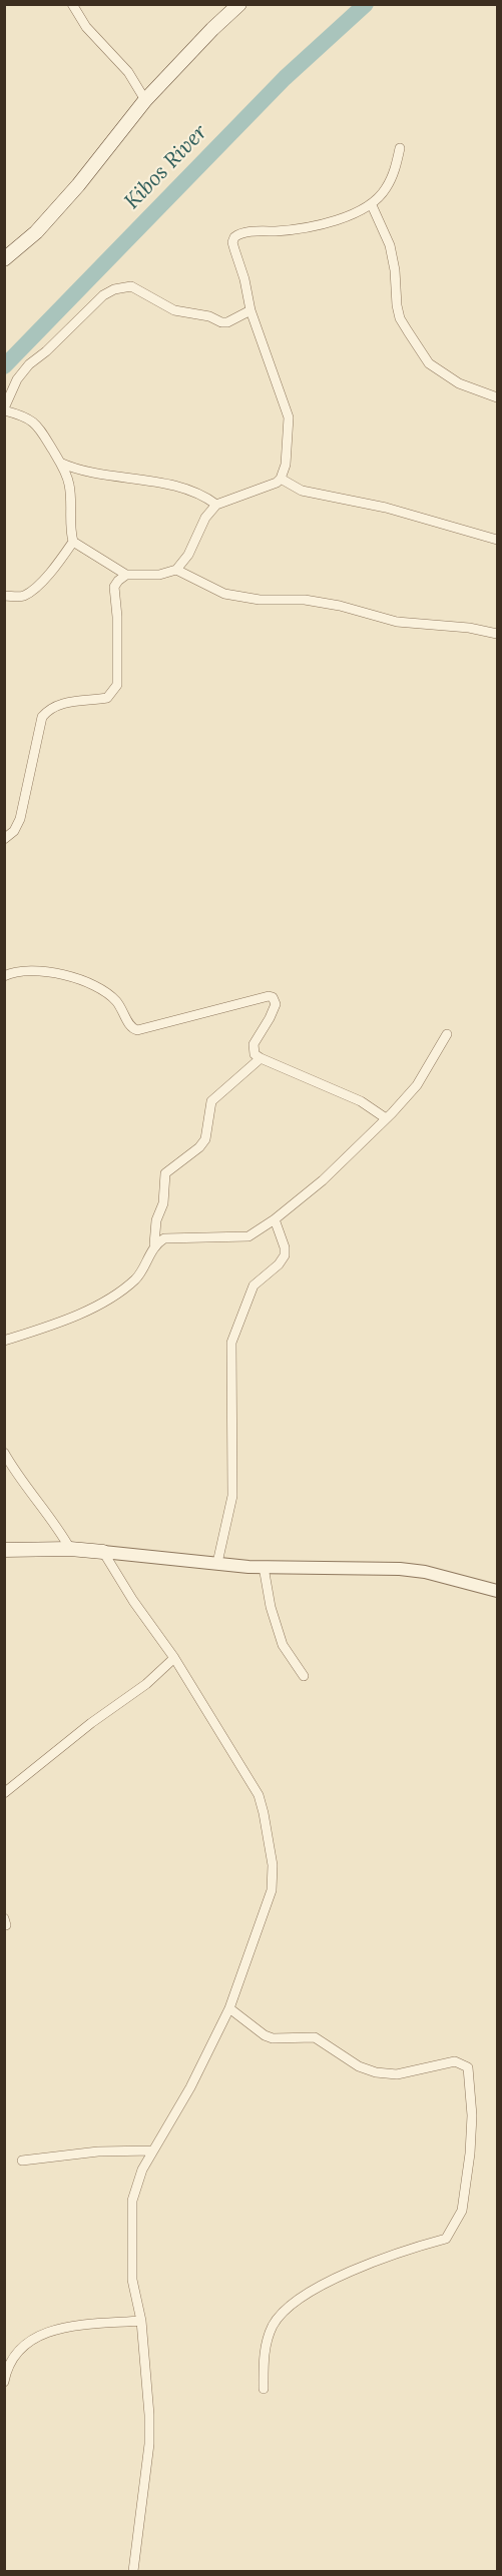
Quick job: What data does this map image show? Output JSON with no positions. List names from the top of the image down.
{
  "water": ["Kibos River"]
}
